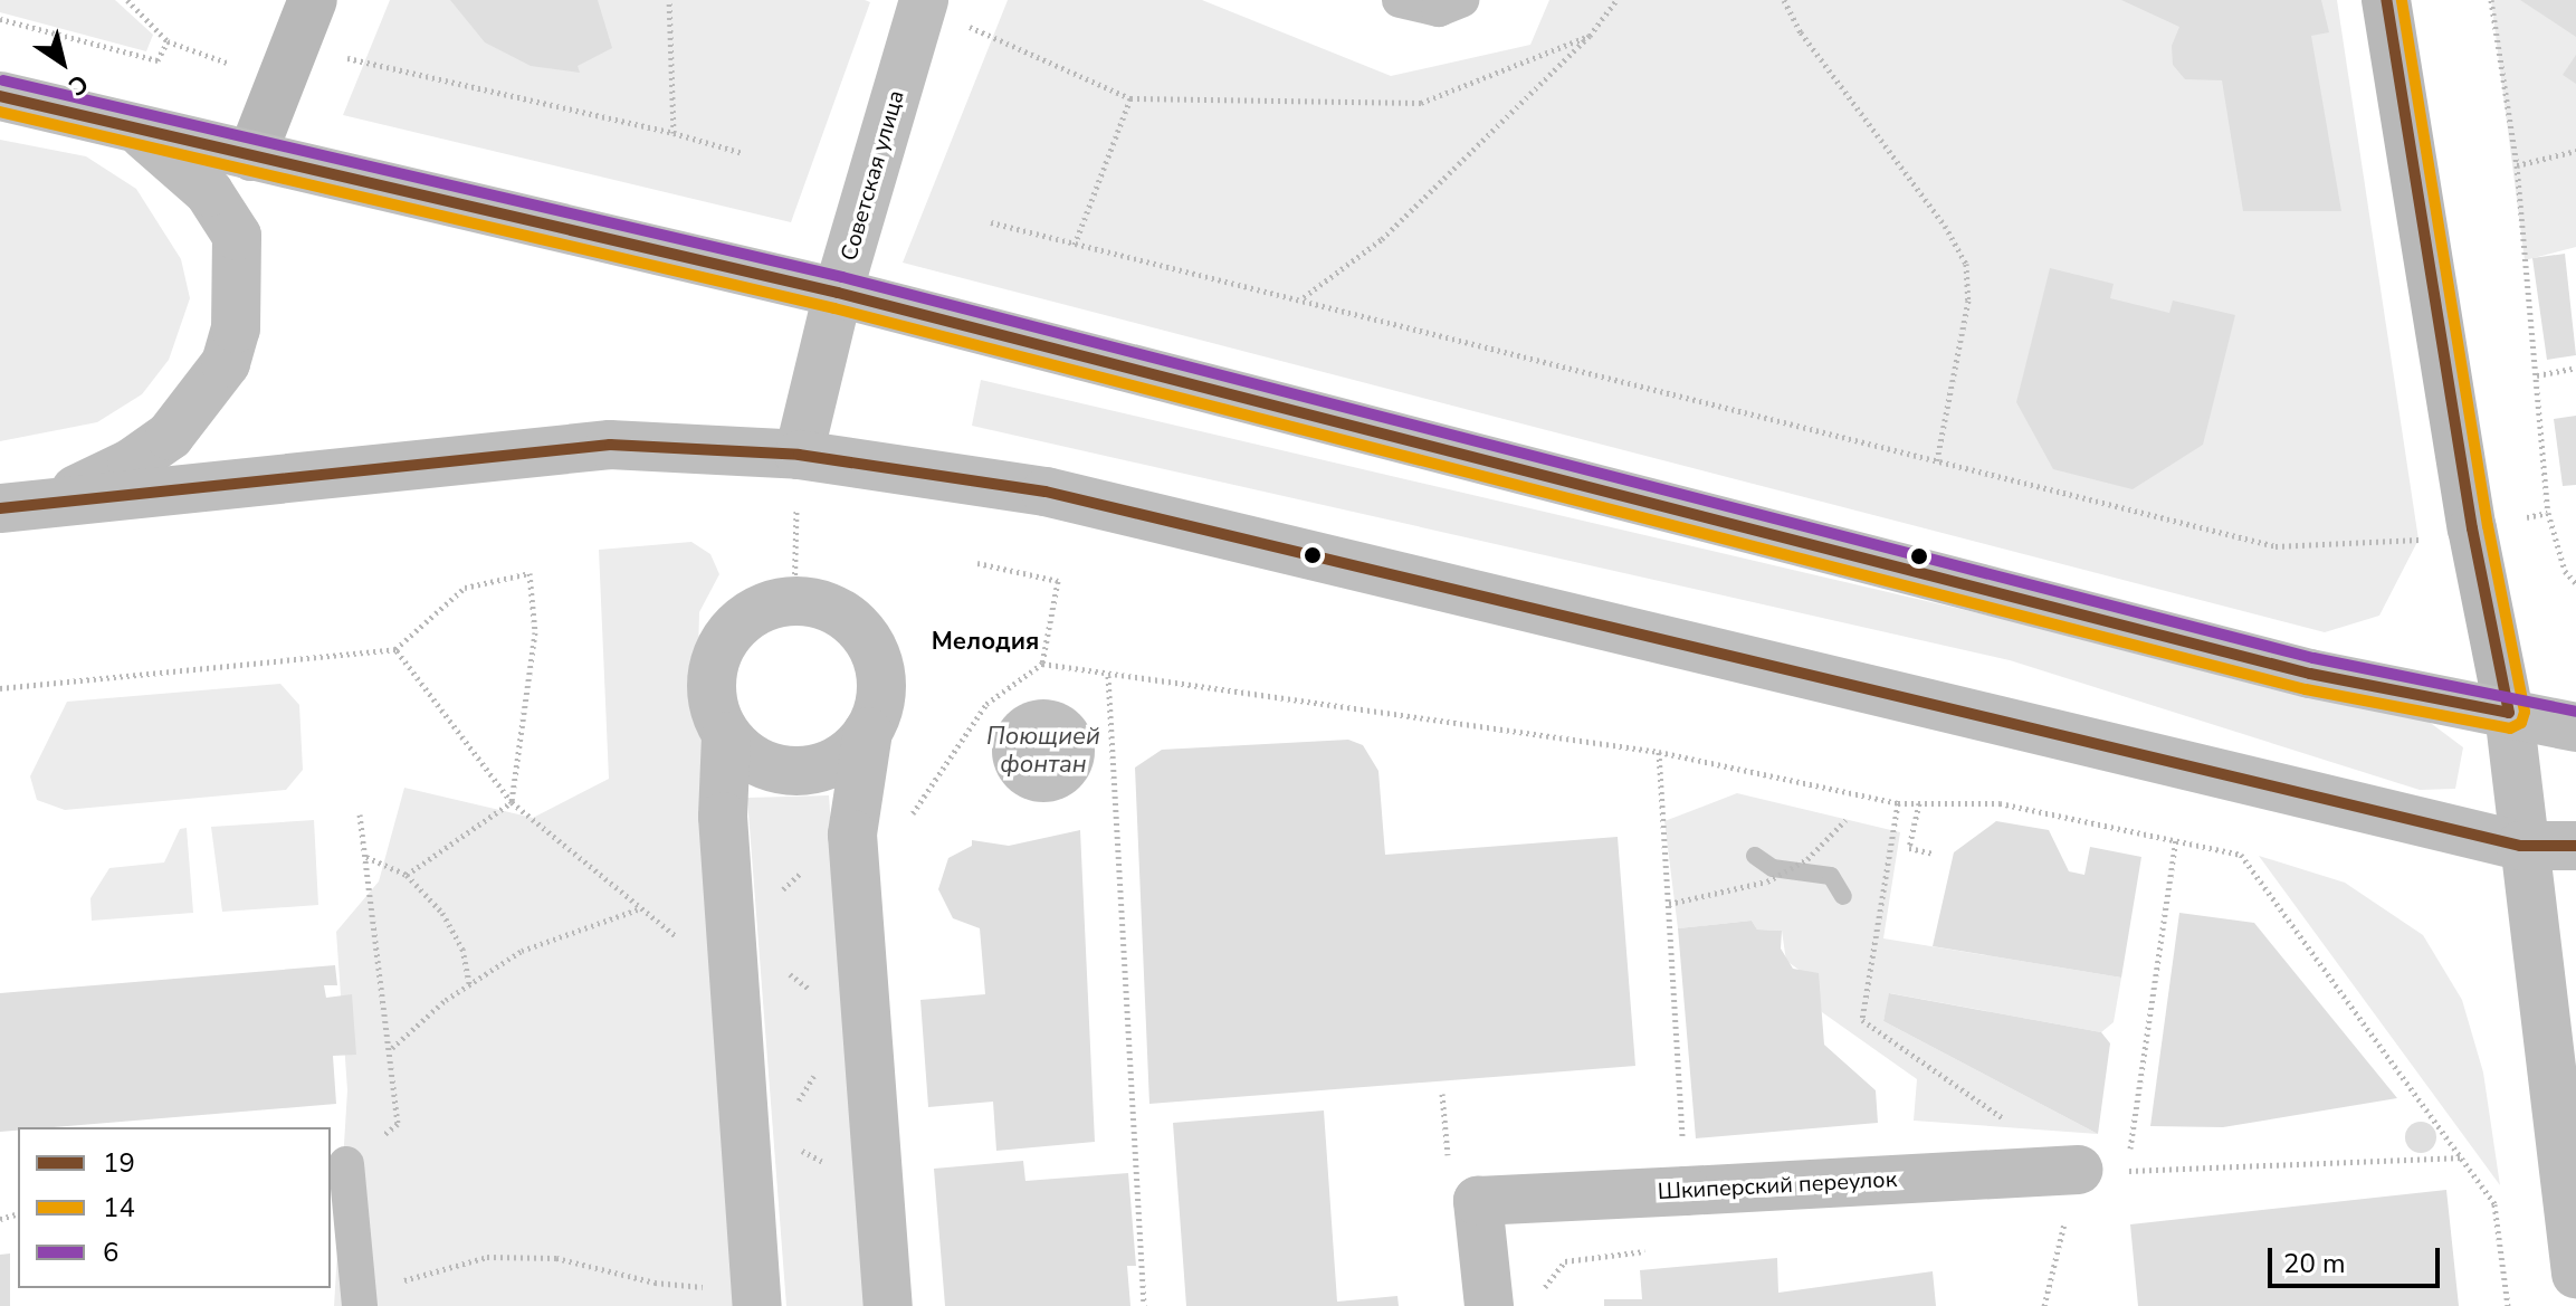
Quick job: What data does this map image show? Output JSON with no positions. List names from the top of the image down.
{
  "streets": {
    "main road": ["Советская улица", "Шкиперский переулок"]
  },
  "districts": ["Мелодия"],
  "water": ["Поющией фонтан"],
  "lines": ["transit line 19", "transit line 14", "transit line 6"],
  "legend": ["19", "14", "6"],
  "scale_bar": "20 m",
  "north": "bottom right"
}
